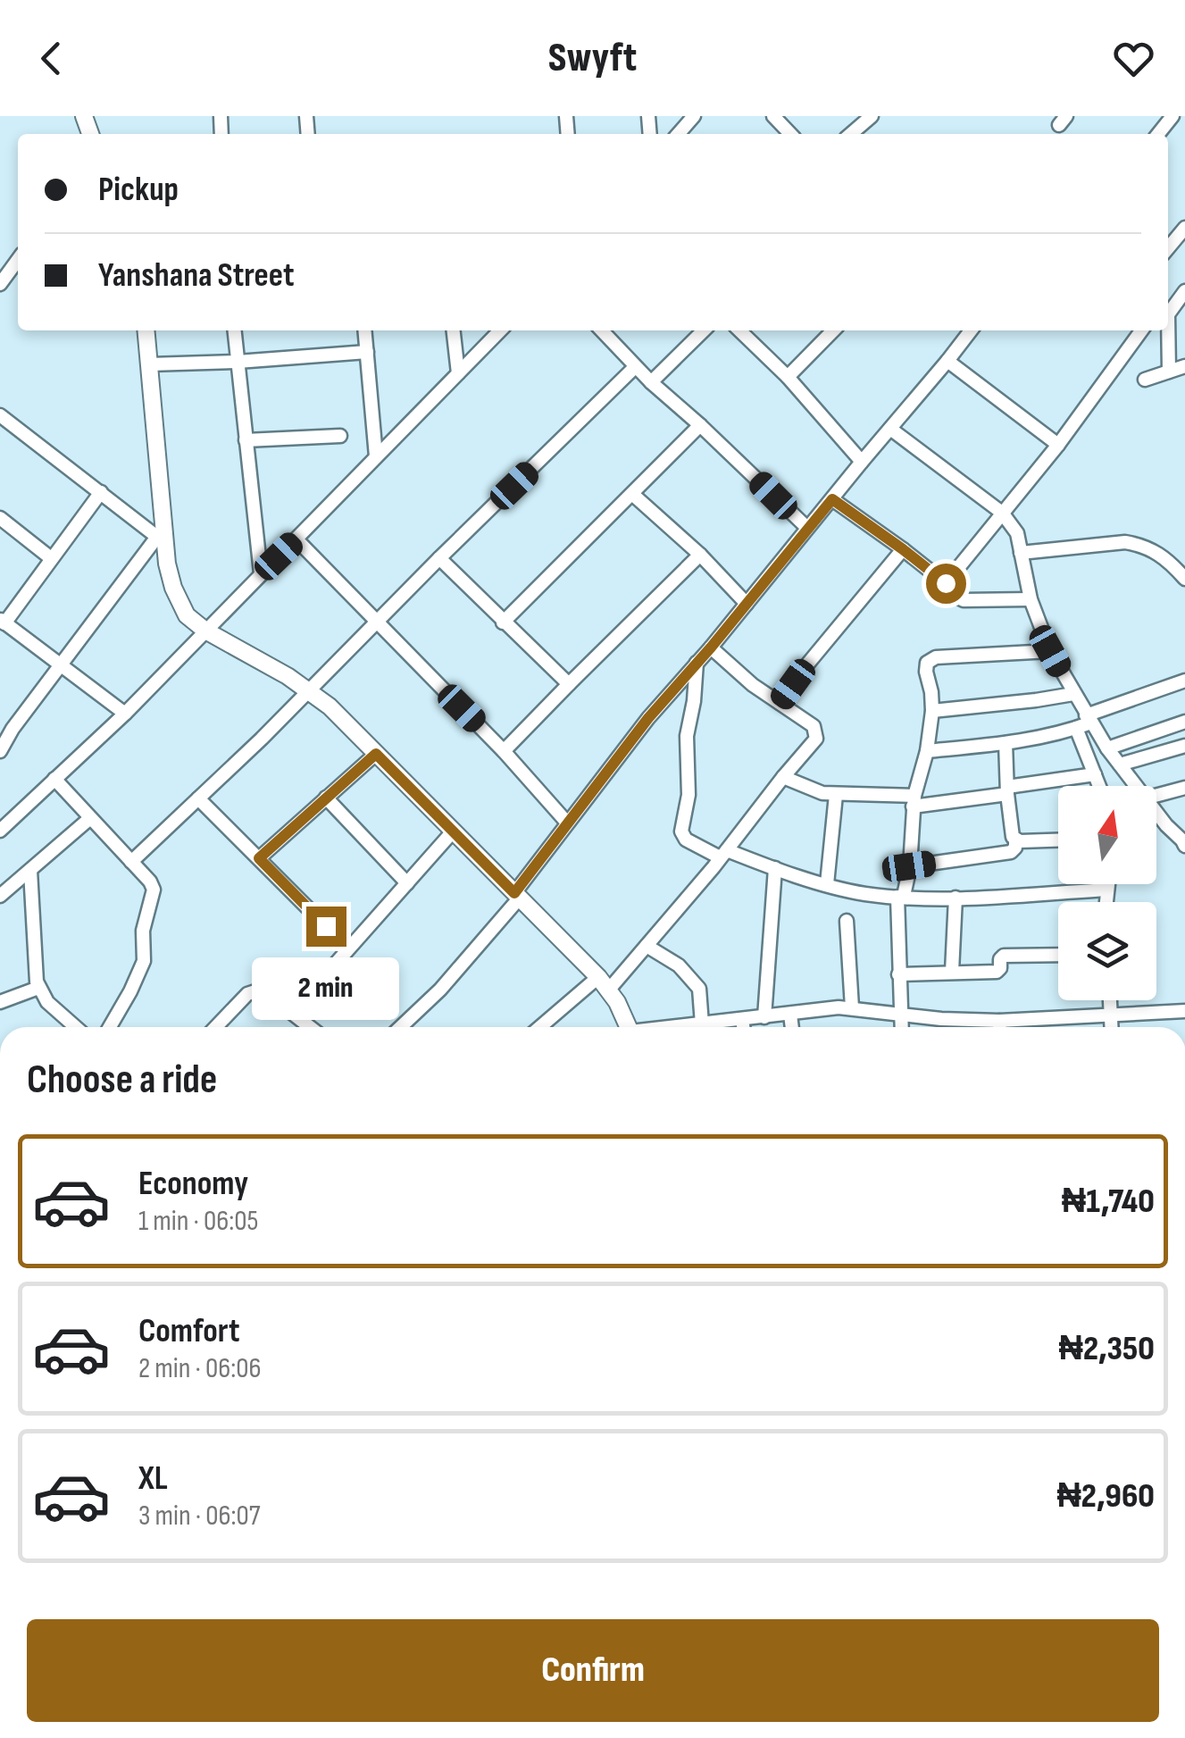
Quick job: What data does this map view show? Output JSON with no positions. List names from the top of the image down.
{
  "north": "top",
  "page": {
    "header": "Swyft",
    "banner": ["Pickup", "Yanshana Street"],
    "bubble": "2 min",
    "heading": "Choose a ride",
    "list": [
      {
        "name": "Economy",
        "note": "1 min · 06:05",
        "value": "₦1,740"
      },
      {
        "name": "Comfort",
        "note": "2 min · 06:06",
        "value": "₦2,350"
      },
      {
        "name": "XL",
        "note": "3 min · 06:07",
        "value": "₦2,960"
      }
    ],
    "buttons": "Confirm"
  }
}
